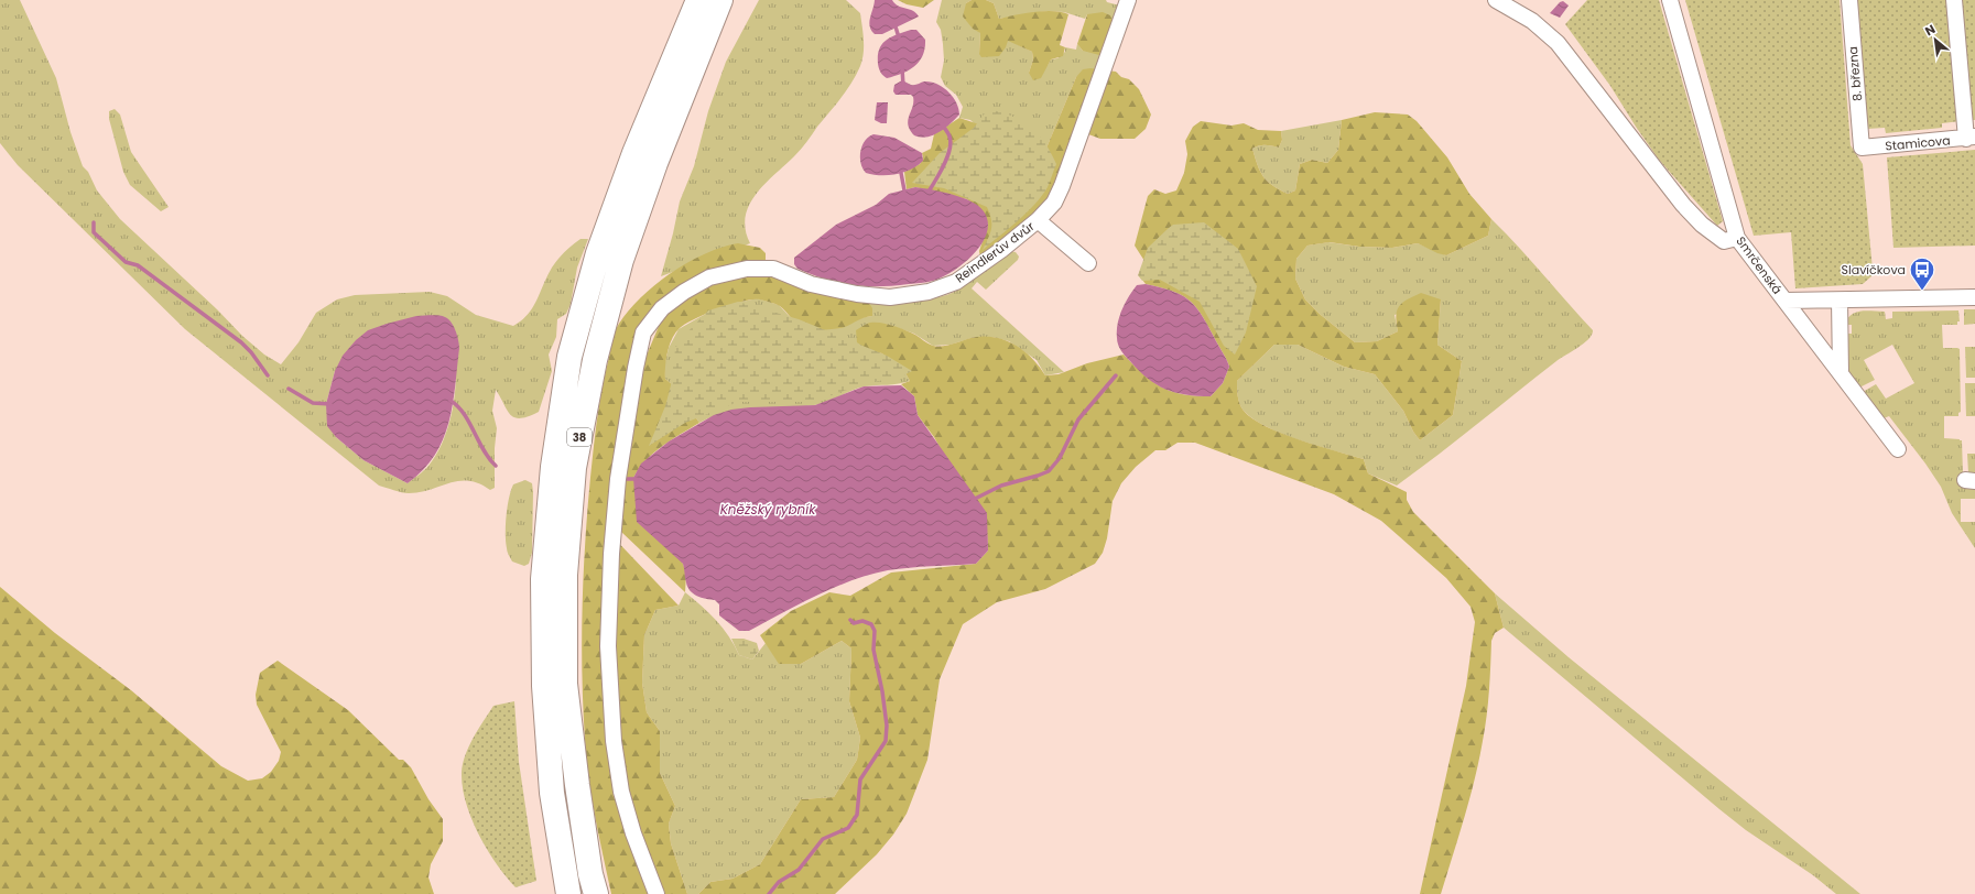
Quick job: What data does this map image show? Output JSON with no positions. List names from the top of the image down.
{
  "streets": {
    "highway": ["38"],
    "street": [
      "8. března",
      "Stamicova",
      "Reindlerův dvůr",
      "Smrčenská"
    ]
  },
  "crossings": [
    ["8. března", "Stamicova"]
  ],
  "water": ["Kněžský rybník"],
  "places": {
    "bus stop": ["Slavíčkova"]
  },
  "north": "top left"
}
